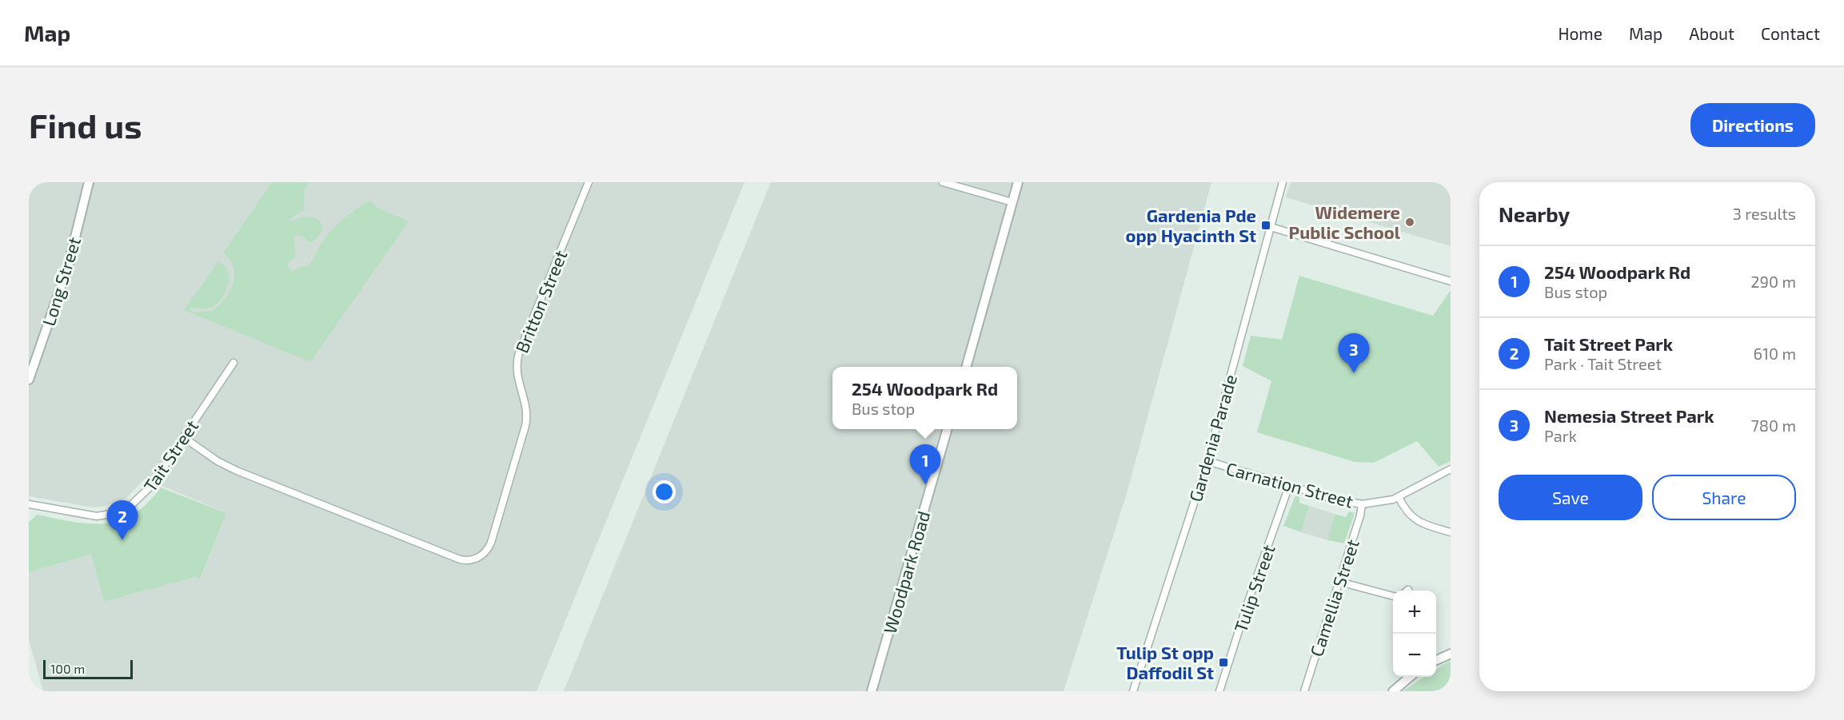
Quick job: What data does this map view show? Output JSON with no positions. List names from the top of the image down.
{
  "streets": {
    "street": [
      "Long Street",
      "Britton Street",
      "Gardenia Parade",
      "Tait Street",
      "Carnation Street",
      "Woodpark Road",
      "Tulip Street",
      "Camellia Street"
    ]
  },
  "crossings": [
    ["Britton Street", "Tait Street"],
    ["Gardenia Parade", "Carnation Street"],
    ["Carnation Street", "Tulip Street"],
    ["Carnation Street", "Camellia Street"]
  ],
  "places": {
    "other": ["Widemere Public School"],
    "transit": ["Gardenia Pde opp Hyacinth St", "Tulip St opp Daffodil St"]
  },
  "scale_bar": "100 m",
  "page": {
    "header": "Map",
    "nav": [
      "Home",
      "Map",
      "About",
      "Contact"
    ],
    "buttons": [
      "Directions",
      ["Save", "Share"]
    ],
    "title": "Find us",
    "heading": ["Nearby", "3 results"],
    "list": [
      {
        "mark": "1",
        "name": "254 Woodpark Rd",
        "note": "Bus stop",
        "value": "290 m"
      },
      {
        "mark": "2",
        "name": "Tait Street Park",
        "note": "Park · Tait Street",
        "value": "610 m"
      },
      {
        "mark": "3",
        "name": "Nemesia Street Park",
        "note": "Park",
        "value": "780 m"
      }
    ],
    "pins": ["3", "1", "2"],
    "popup": ["254 Woodpark Rd", "Bus stop"],
    "map_buttons": ["+", "−"],
    "scale": "100 m"
  }
}
